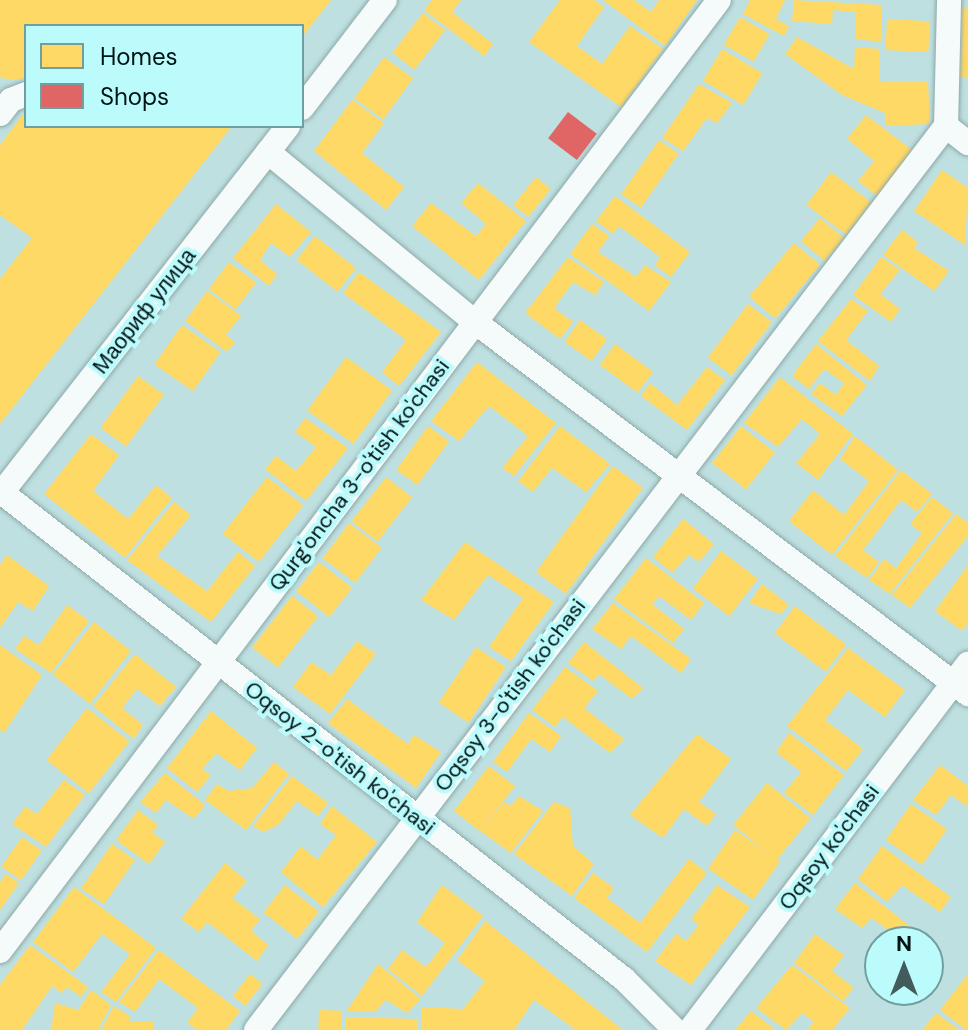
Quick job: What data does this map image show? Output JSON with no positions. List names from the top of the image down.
{
  "streets": {
    "street": [
      "Маориф улица",
      "Qurg'oncha 3-o'tish ko'chasi",
      "Oqsoy 3-o'tish ko'chasi",
      "Oqsoy 2-o'tish ko'chasi",
      "Oqsoy ko'chasi"
    ]
  },
  "crossings": [
    ["Маориф улица", "Oqsoy 2-o'tish ko'chasi"],
    ["Qurg'oncha 3-o'tish ko'chasi", "Oqsoy 2-o'tish ko'chasi"],
    ["Oqsoy 3-o'tish ko'chasi", "Oqsoy 2-o'tish ko'chasi"]
  ],
  "legend": ["Homes", "Shops"],
  "north": "top"
}
